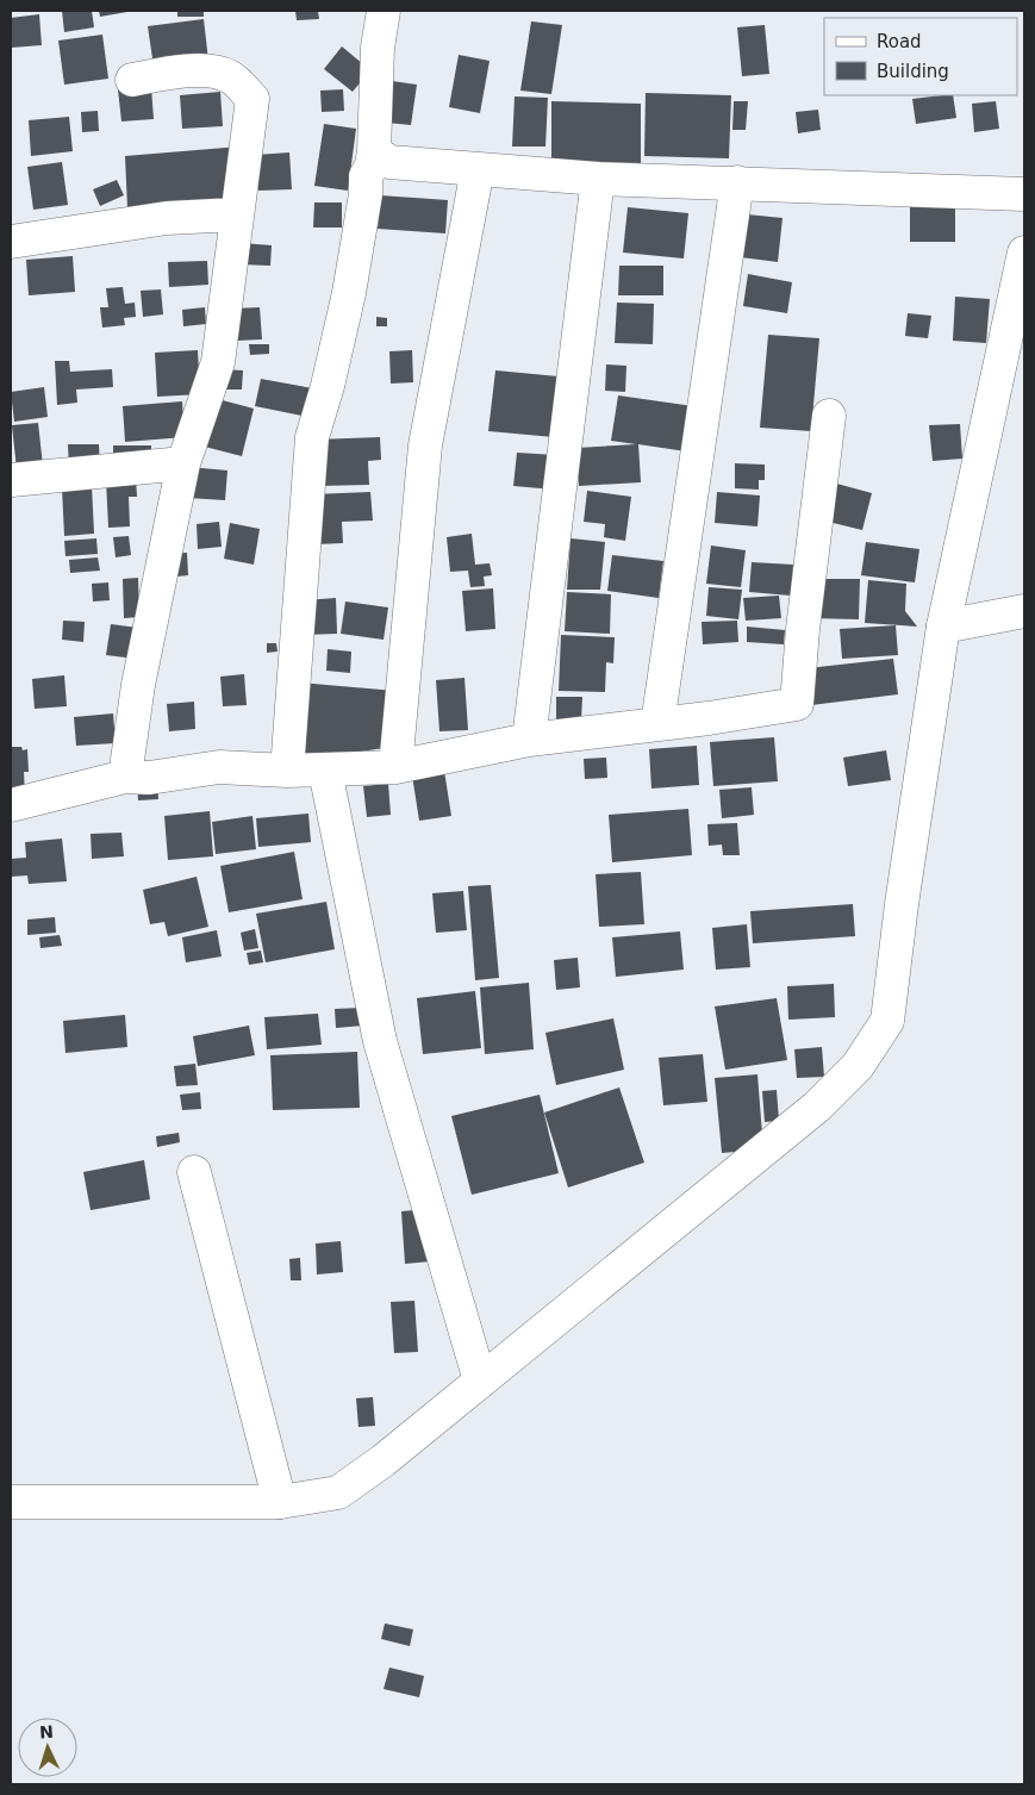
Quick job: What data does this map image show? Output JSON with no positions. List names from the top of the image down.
{
  "legend": ["Road", "Building"],
  "north": "top"
}
